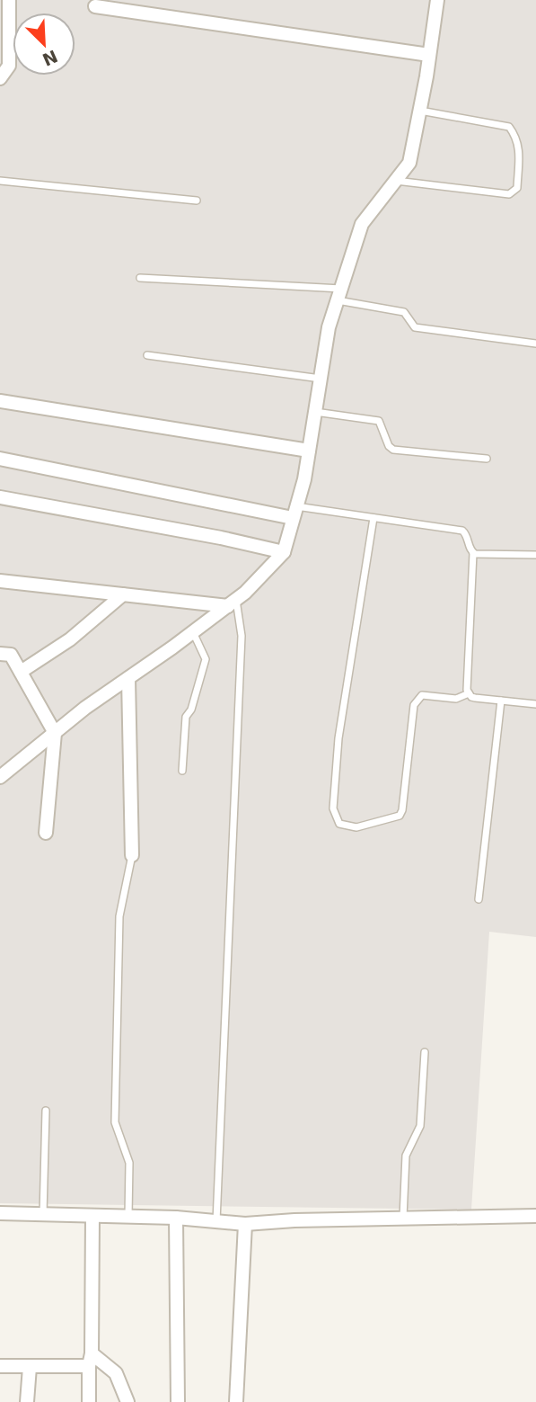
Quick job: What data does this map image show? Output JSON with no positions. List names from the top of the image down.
{
  "north": "bottom right"
}
